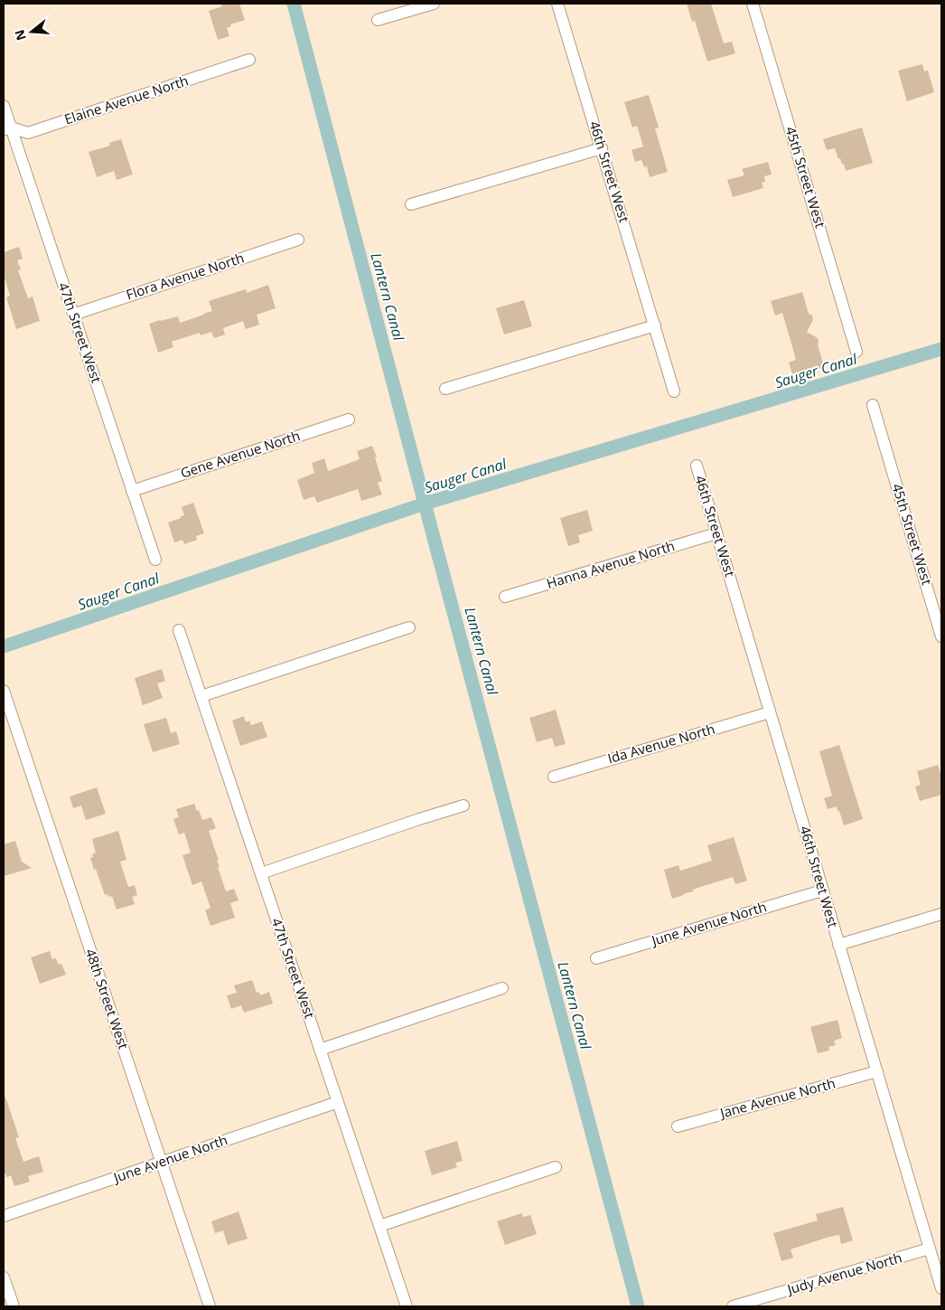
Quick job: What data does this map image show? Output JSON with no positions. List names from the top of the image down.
{
  "streets": {
    "street": [
      "Elaine Avenue North",
      "46th Street West",
      "45th Street West",
      "Flora Avenue North",
      "47th Street West",
      "Gene Avenue North",
      "Hanna Avenue North",
      "Ida Avenue North",
      "June Avenue North",
      "48th Street West",
      "Jane Avenue North",
      "Judy Avenue North"
    ]
  },
  "crossings": [
    ["Elaine Avenue North", "47th Street West"],
    ["46th Street West", "Hanna Avenue North"],
    ["46th Street West", "Ida Avenue North"],
    ["46th Street West", "June Avenue North"],
    ["46th Street West", "Jane Avenue North"],
    ["46th Street West", "Judy Avenue North"],
    ["Flora Avenue North", "47th Street West"],
    ["47th Street West", "Gene Avenue North"],
    ["47th Street West", "June Avenue North"],
    ["June Avenue North", "48th Street West"]
  ],
  "water": ["Lantern Canal", "Sauger Canal"],
  "north": "left"
}
